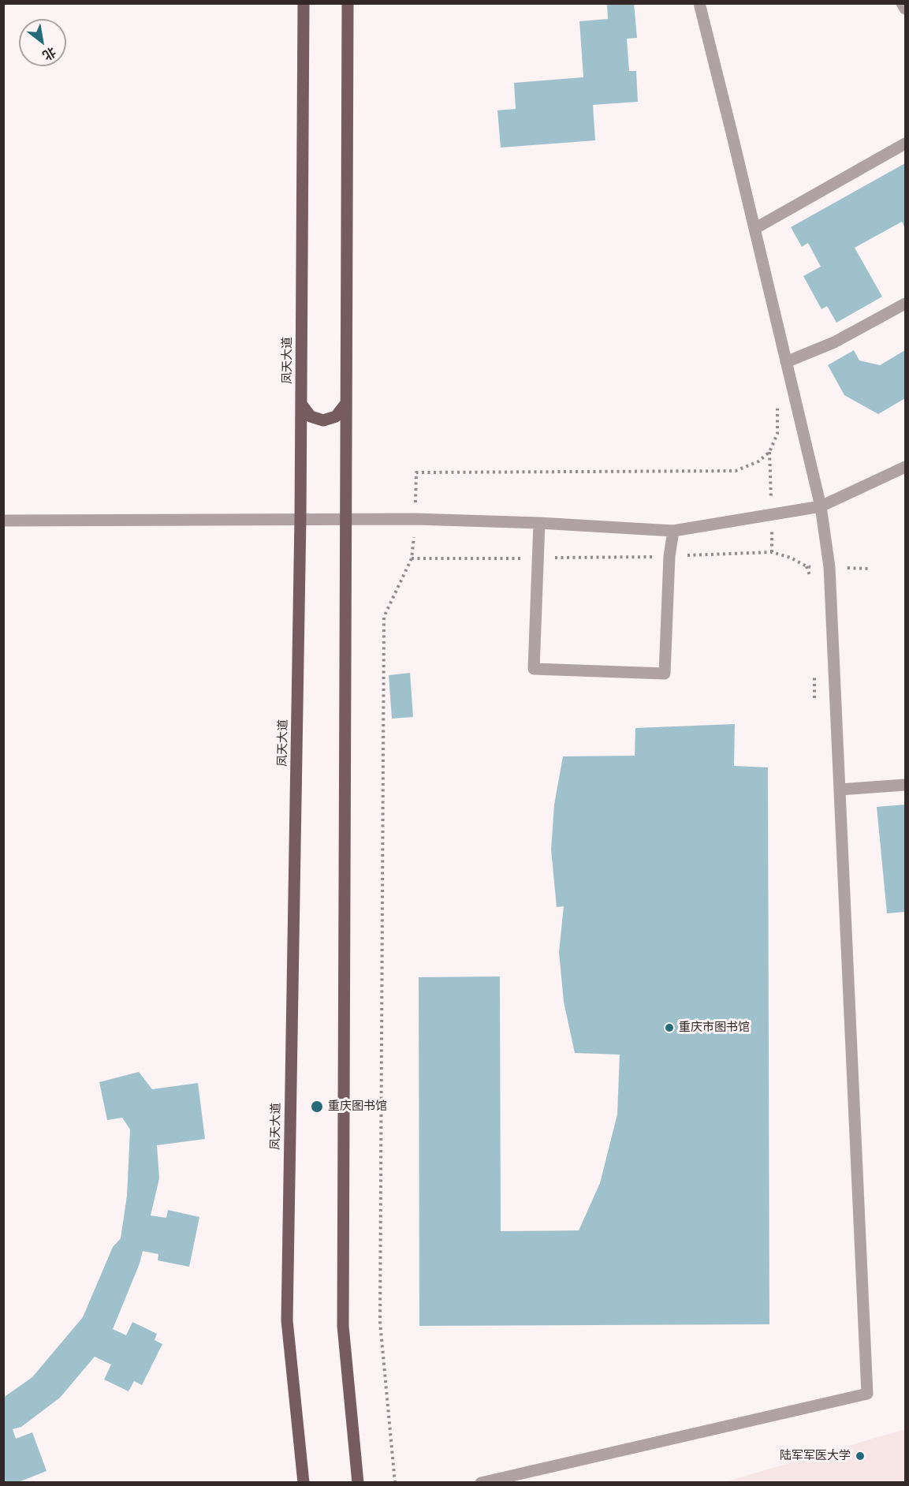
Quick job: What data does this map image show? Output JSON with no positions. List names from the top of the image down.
{
  "streets": {
    "main road": ["凤天大道"]
  },
  "places": ["重庆市图书馆", "重庆图书馆", "陆军军医大学"],
  "north": "bottom right"
}
